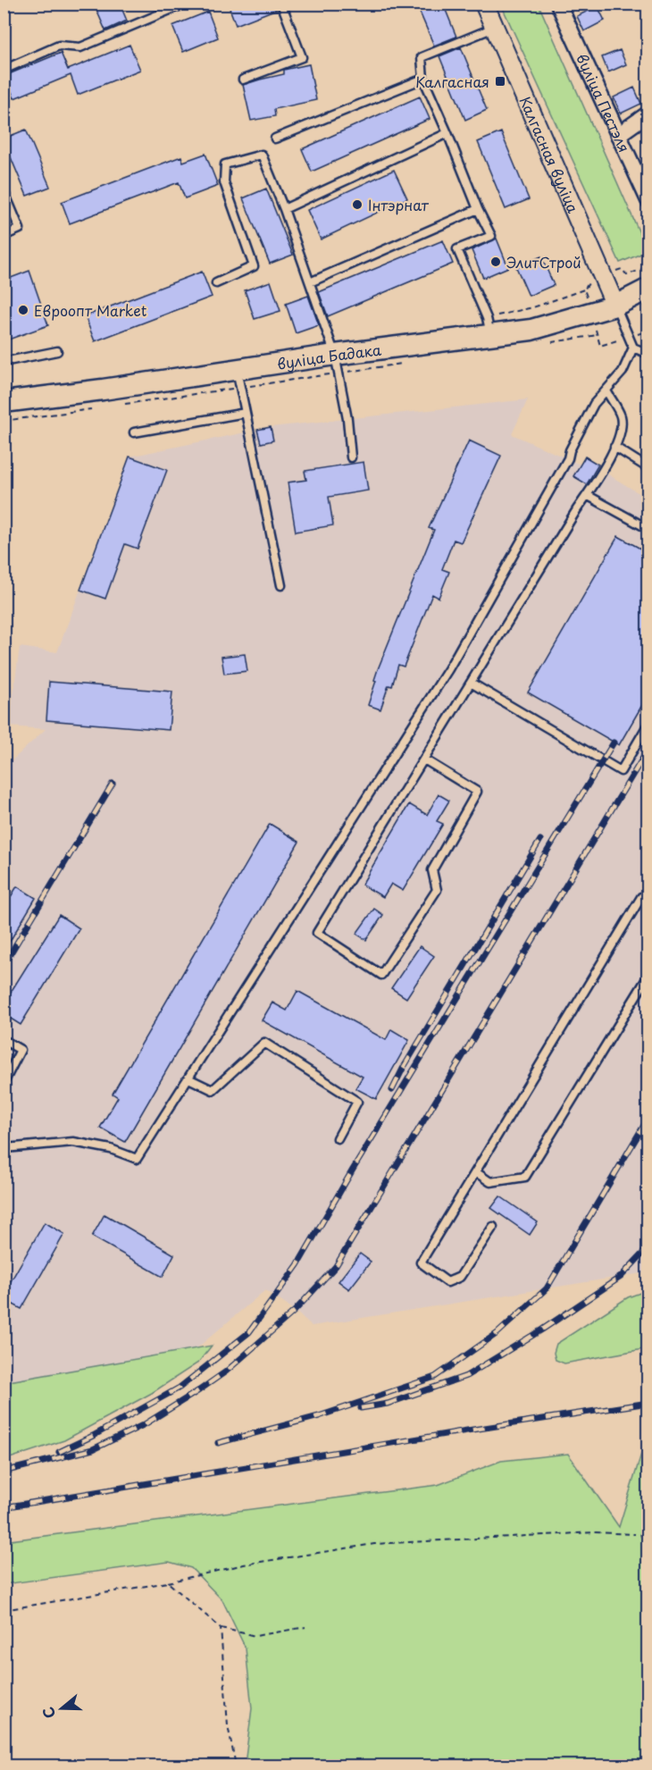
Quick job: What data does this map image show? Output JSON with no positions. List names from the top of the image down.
{
  "streets": {
    "main road": ["вуліца Бадака"],
    "street": ["вуліца Пестэля", "Калгасная вуліца"]
  },
  "crossings": [
    ["Калгасная вуліца", "вуліца Бадака"]
  ],
  "places": {
    "transit": ["Калгасная"],
    "other": ["Інтэрнат", "ЭлитСтрой", "Евроопт Market"]
  },
  "north": "left"
}
